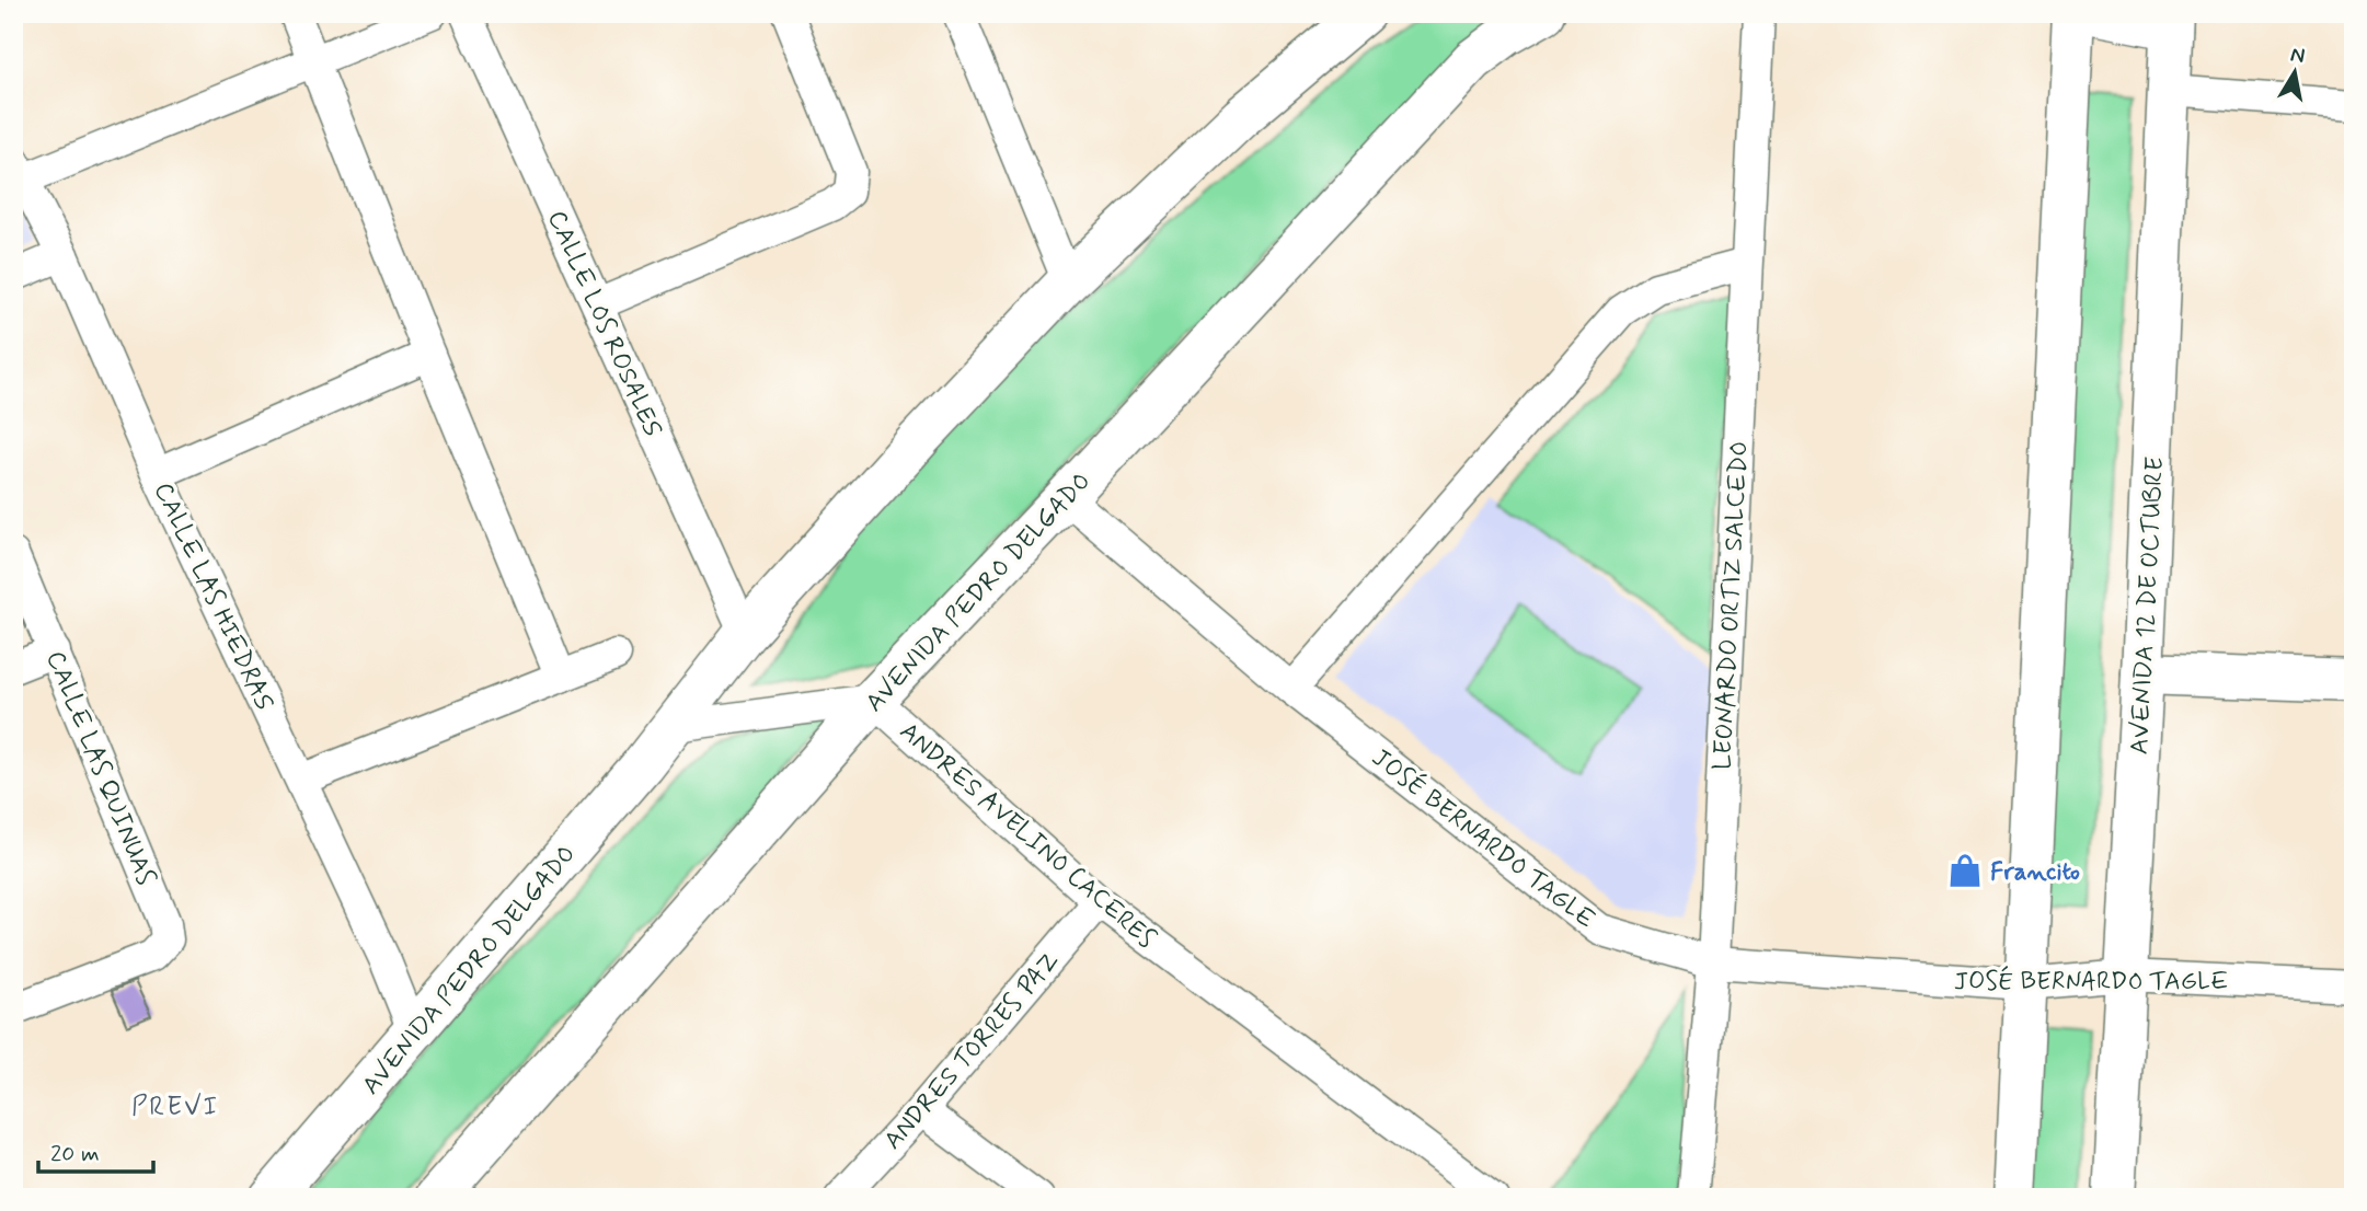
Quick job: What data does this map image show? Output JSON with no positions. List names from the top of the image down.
{
  "streets": {
    "street": [
      "CALLE LOS ROSALES",
      "AVENIDA PEDRO DELGADO",
      "CALLE LAS HIEDRAS",
      "LEONARDO ORTIZ SALCEDO",
      "AVENIDA 12 DE OCTUBRE",
      "CALLE LAS QUINUAS",
      "ANDRES AVELINO CACERES",
      "JOSÉ BERNARDO TAGLE",
      "ANDRES TORRES PAZ"
    ]
  },
  "crossings": [
    ["CALLE LOS ROSALES", "AVENIDA PEDRO DELGADO"],
    ["AVENIDA PEDRO DELGADO", "CALLE LAS HIEDRAS"],
    ["AVENIDA PEDRO DELGADO", "ANDRES AVELINO CACERES"],
    ["AVENIDA PEDRO DELGADO", "JOSÉ BERNARDO TAGLE"],
    ["LEONARDO ORTIZ SALCEDO", "JOSÉ BERNARDO TAGLE"],
    ["AVENIDA 12 DE OCTUBRE", "JOSÉ BERNARDO TAGLE"],
    ["ANDRES AVELINO CACERES", "ANDRES TORRES PAZ"]
  ],
  "districts": ["PREVI"],
  "places": {
    "shop": ["Francito"]
  },
  "scale_bar": "20 m",
  "north": "top"
}
